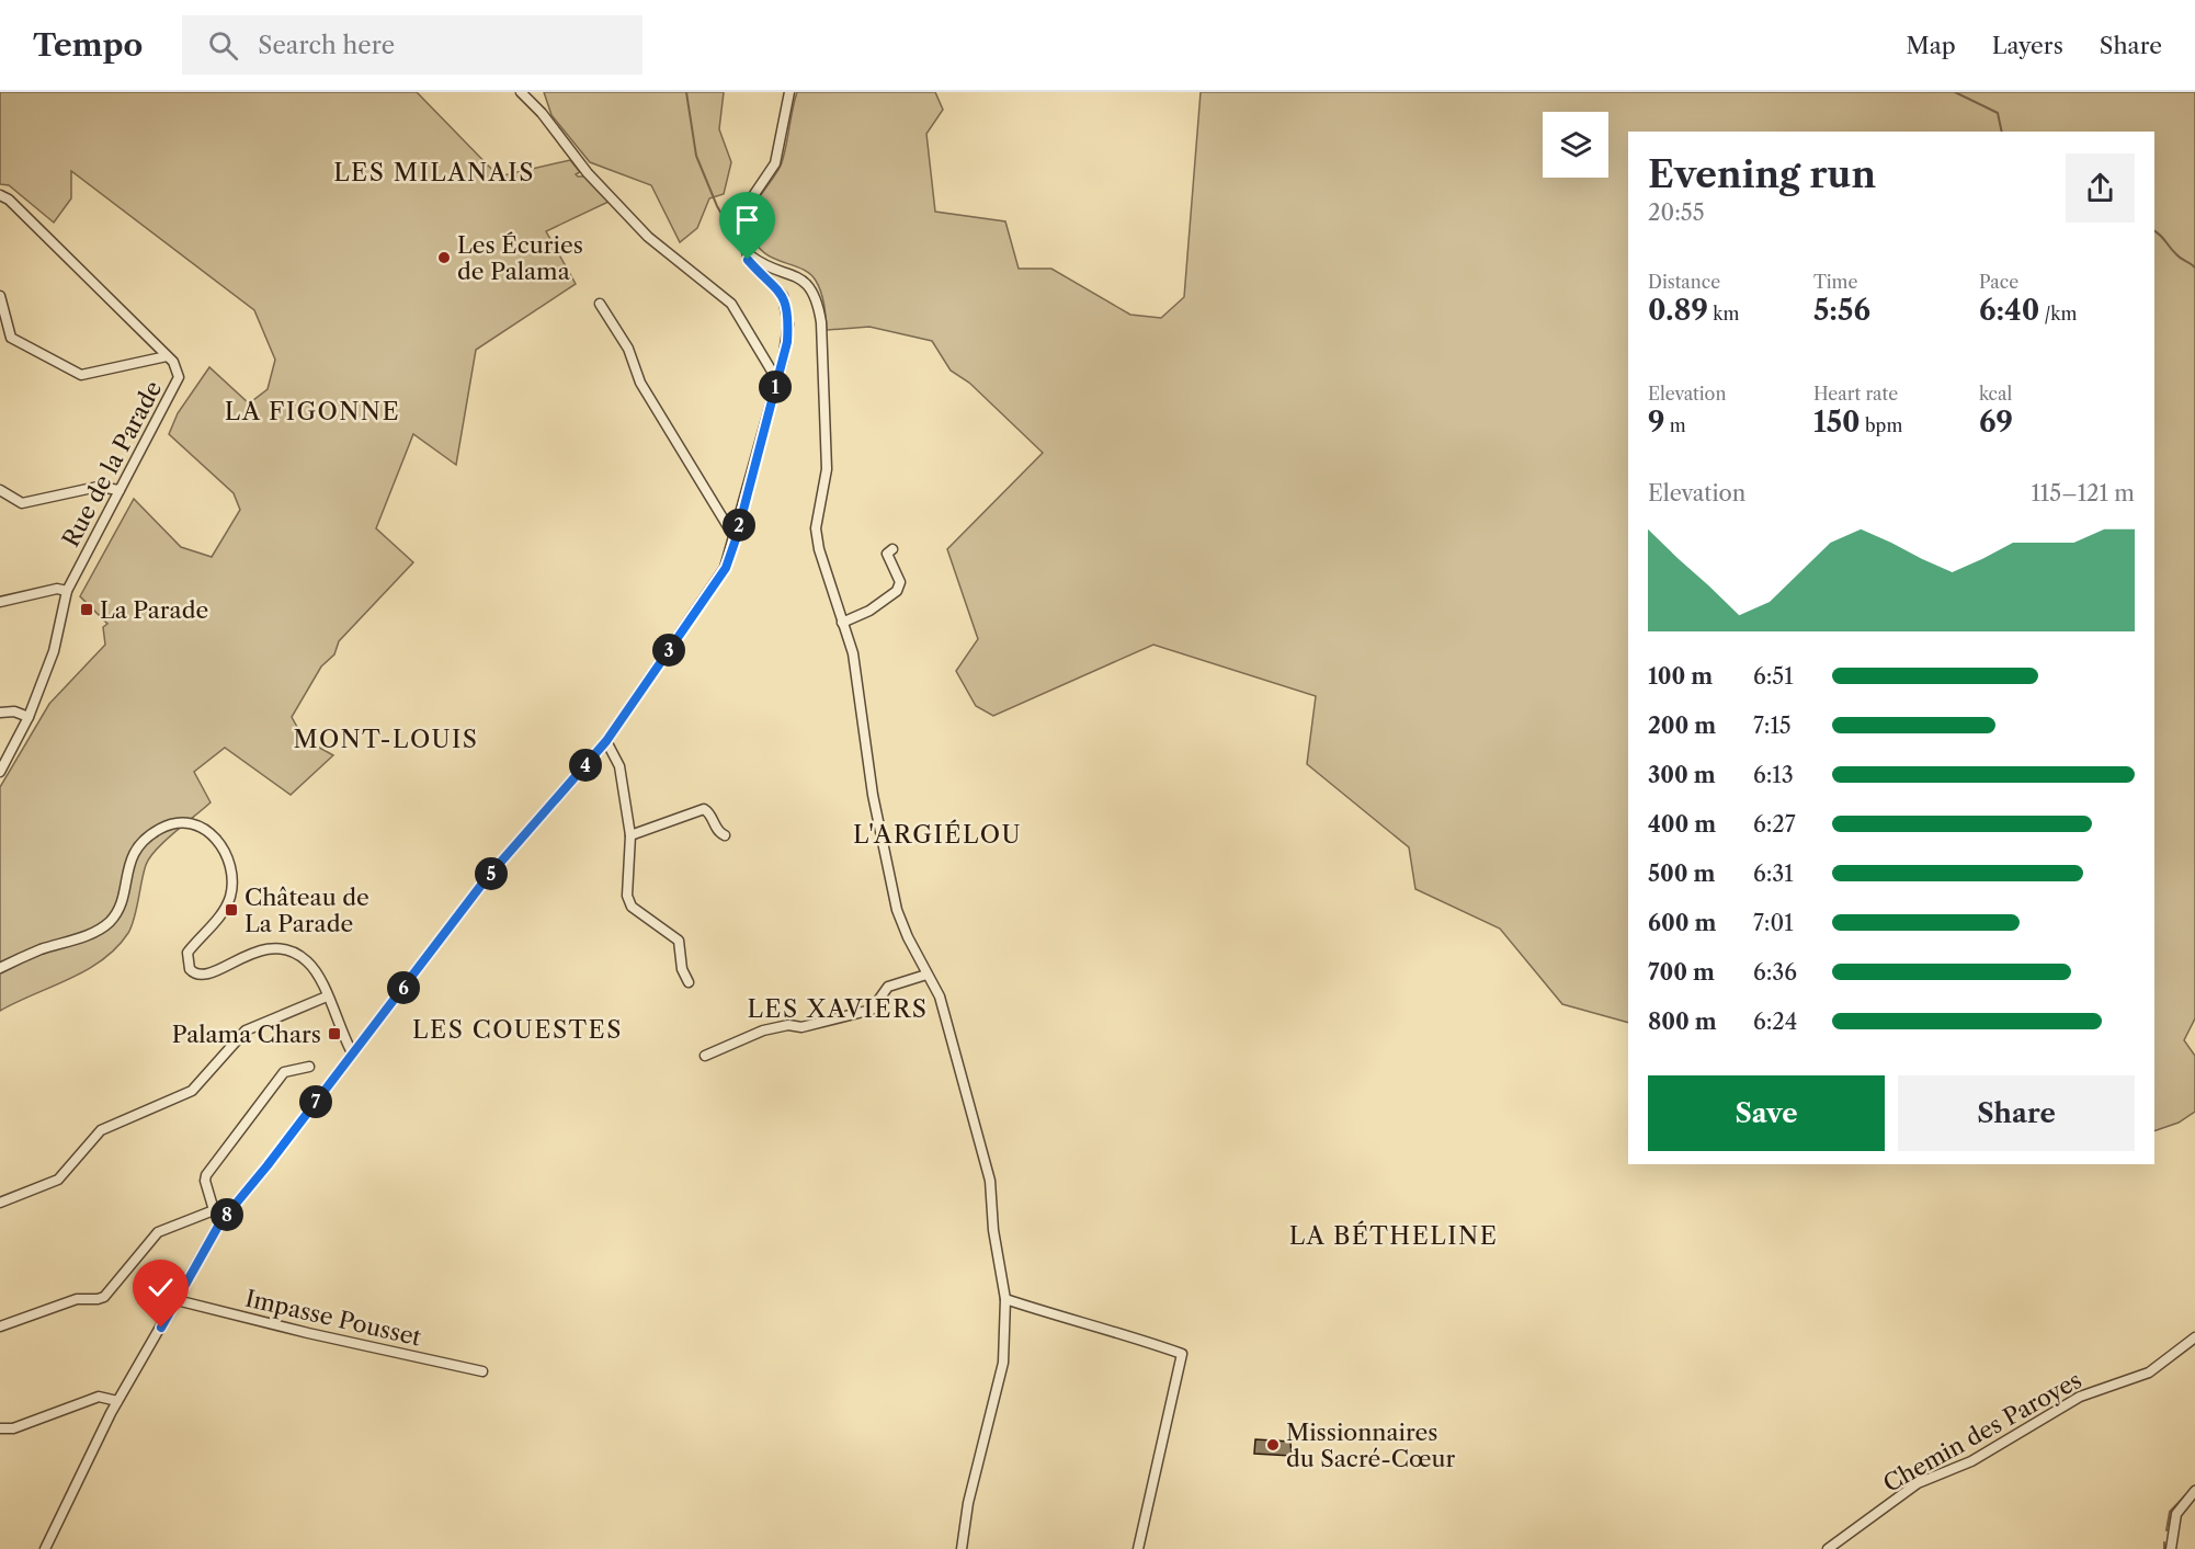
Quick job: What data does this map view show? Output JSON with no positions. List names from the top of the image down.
{
  "streets": {
    "street": ["Rue de la Parade", "Impasse Pousset", "Chemin des Paroyes"]
  },
  "districts": [
    "LES MILANAIS",
    "LA FIGONNE",
    "MONT-LOUIS",
    "L'ARGIÉLOU",
    "LES XAVIERS",
    "LES COUESTES",
    "LA BÉTHELINE"
  ],
  "places": {
    "other": ["Les Écuries de Palama", "Missionnaires du Sacré-Cœur"],
    "transit": ["La Parade", "Château de La Parade", "Palama Chars"]
  },
  "page": {
    "header": "Tempo",
    "search": "Search here",
    "nav": ["Map", "Layers", "Share"],
    "heading": ["Evening run", "20:55"],
    "stats": [
      ["Distance", "0.89 km"],
      ["Time", "5:56"],
      ["Pace", "6:40 /km"],
      ["Elevation", "9 m"],
      ["Heart rate", "150 bpm"],
      ["kcal", "69"]
    ],
    "pins": [
      "1",
      "2",
      "3",
      "4",
      "5",
      "6",
      "7",
      "8"
    ],
    "chart": ["Elevation", "115–121 m"],
    "list": [
      {
        "name": "100 m",
        "note": "6:51"
      },
      {
        "name": "200 m",
        "note": "7:15"
      },
      {
        "name": "300 m",
        "note": "6:13"
      },
      {
        "name": "400 m",
        "note": "6:27"
      },
      {
        "name": "500 m",
        "note": "6:31"
      },
      {
        "name": "600 m",
        "note": "7:01"
      },
      {
        "name": "700 m",
        "note": "6:36"
      },
      {
        "name": "800 m",
        "note": "6:24"
      }
    ],
    "buttons": ["Save", "Share"]
  }
}
